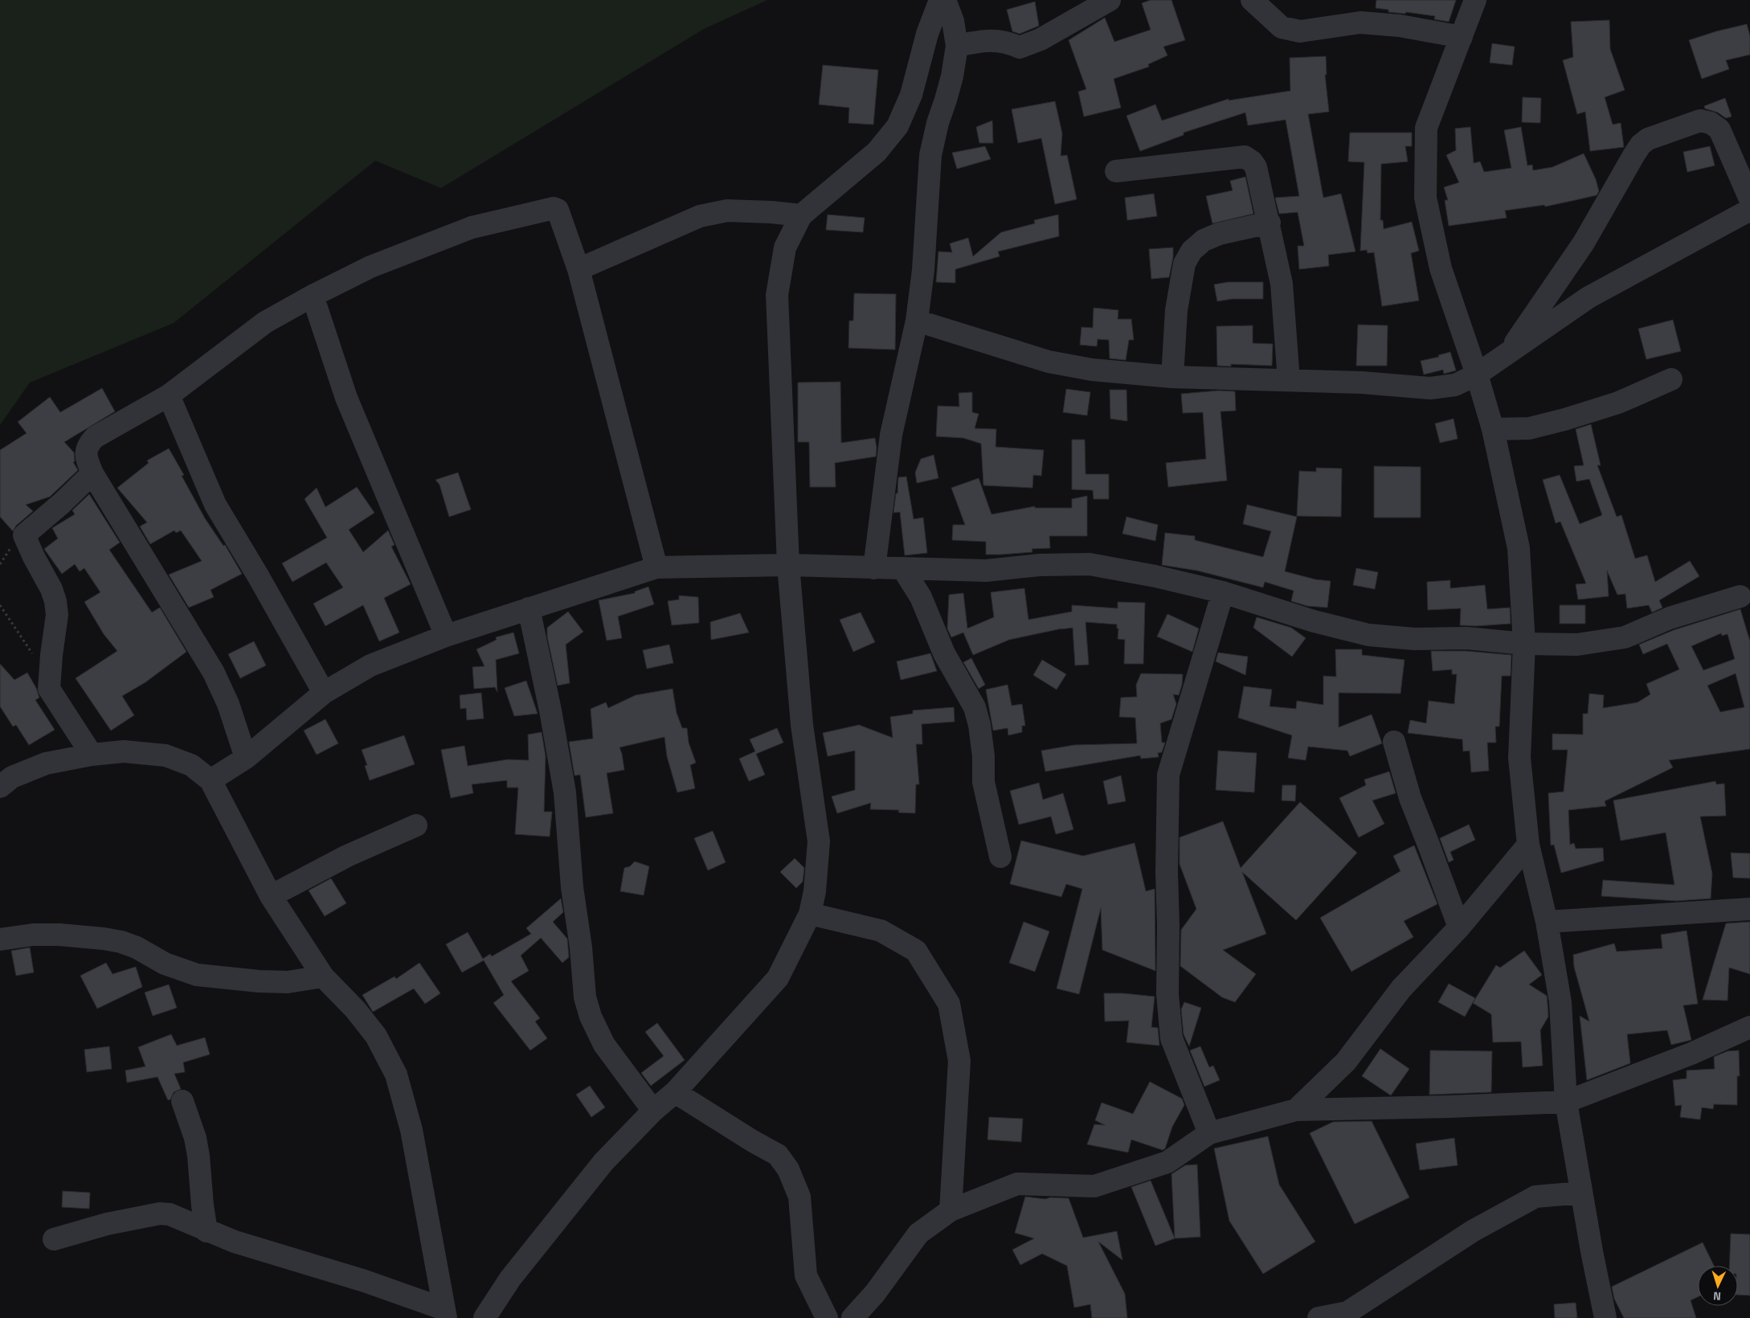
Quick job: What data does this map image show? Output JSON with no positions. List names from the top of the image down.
{
  "north": "bottom"
}
